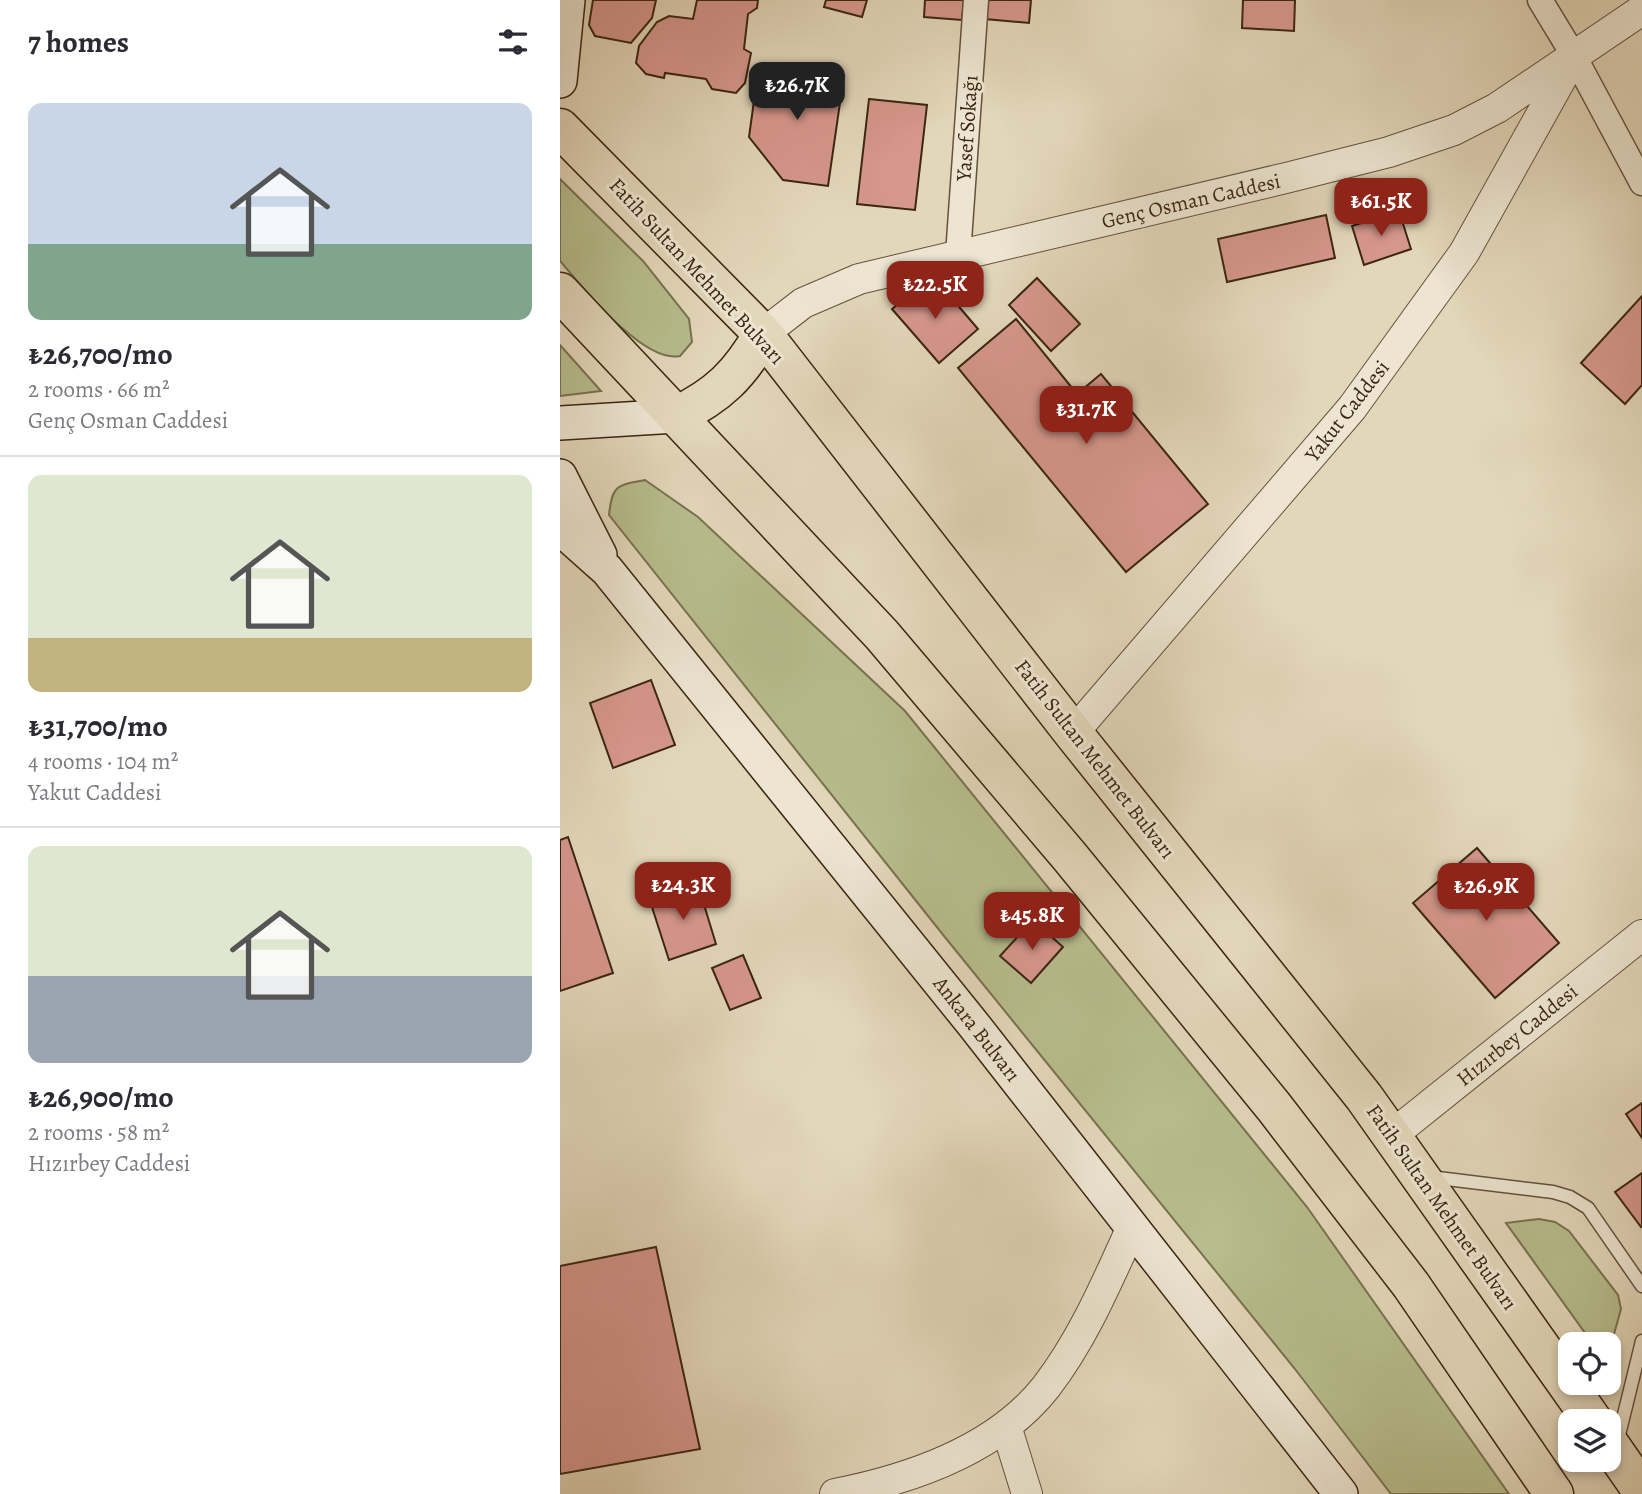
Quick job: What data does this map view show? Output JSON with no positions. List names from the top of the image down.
{
  "streets": {
    "highway": ["Fatih Sultan Mehmet Bulvarı"],
    "main road": ["Ankara Bulvarı"],
    "street": [
      "Yasef Sokağı",
      "Genç Osman Caddesi",
      "Yakut Caddesi",
      "Hızırbey Caddesi"
    ]
  },
  "crossings": [
    ["Yasef Sokağı", "Genç Osman Caddesi"],
    ["Genç Osman Caddesi", "Fatih Sultan Mehmet Bulvarı"],
    ["Genç Osman Caddesi", "Yakut Caddesi"],
    ["Fatih Sultan Mehmet Bulvarı", "Yakut Caddesi"],
    ["Fatih Sultan Mehmet Bulvarı", "Hızırbey Caddesi"]
  ],
  "page": {
    "heading": "7 homes",
    "price": [
      "₺26.7K",
      "₺61.5K",
      "₺22.5K",
      "₺31.7K",
      "₺24.3K",
      "₺26.9K",
      "₺45.8K"
    ],
    "list": [
      {
        "name": "₺26,700/mo",
        "note": "2 rooms · 66 m² · Genç Osman Caddesi"
      },
      {
        "name": "₺31,700/mo",
        "note": "4 rooms · 104 m² · Yakut Caddesi"
      },
      {
        "name": "₺26,900/mo",
        "note": "2 rooms · 58 m² · Hızırbey Caddesi"
      }
    ]
  }
}
